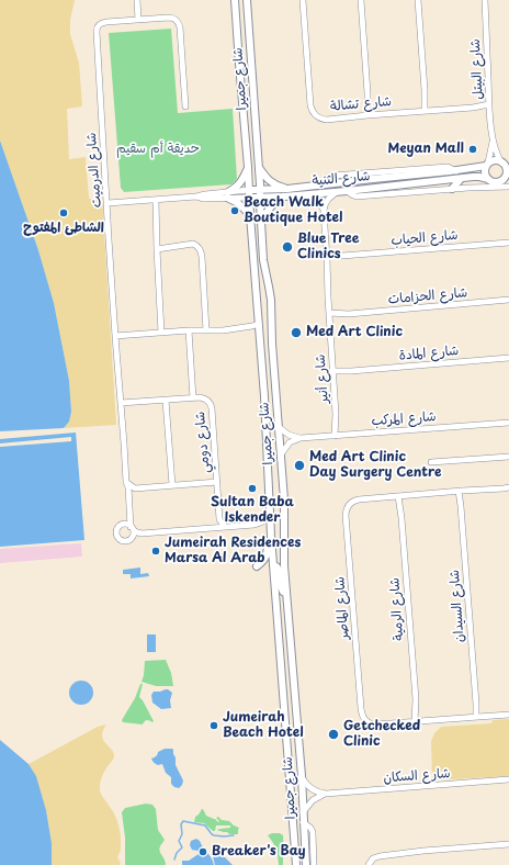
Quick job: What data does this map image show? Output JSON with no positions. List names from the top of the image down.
{
  "streets": {
    "main road": ["شارع جميرا", "شارع الثنية"],
    "street": [
      "شارع البيتل",
      "شارع تشالة",
      "شارع الدرميت",
      "شارع الحياب",
      "شارع الحزامات",
      "شارع المادة",
      "شارع أنير",
      "شارع المركب",
      "شارع دومي",
      "شارع السيدان",
      "شارع الماصر",
      "شارع الرمية",
      "شارع السكان"
    ]
  },
  "crossings": [
    ["شارع البيتل", "شارع تشالة"],
    ["شارع البيتل", "شارع الثنية"],
    ["شارع جميرا", "شارع الدرميت"],
    ["شارع جميرا", "شارع الثنية"],
    ["شارع جميرا", "شارع المركب"],
    ["شارع الدرميت", "شارع الثنية"],
    ["شارع الدرميت", "شارع دومي"],
    ["شارع الحياب", "شارع أنير"],
    ["شارع الحزامات", "شارع أنير"],
    ["شارع المادة", "شارع أنير"],
    ["شارع أنير", "شارع المركب"],
    ["شارع السيدان", "شارع الماصر"],
    ["شارع الماصر", "شارع الرمية"]
  ],
  "parks": ["حديقة أم سقيم"],
  "places": [
    "Meyan Mall",
    "Beach Walk Boutique Hotel",
    "الشاطئ المفتوح",
    "Blue Tree Clinics",
    "Med Art Clinic",
    "Med Art Clinic Day Surgery Centre",
    "Sultan Baba Iskender",
    "Jumeirah Residences Marsa Al Arab",
    "Jumeirah Beach Hotel",
    "Getchecked Clinic",
    "Breaker's Bay"
  ]
}
